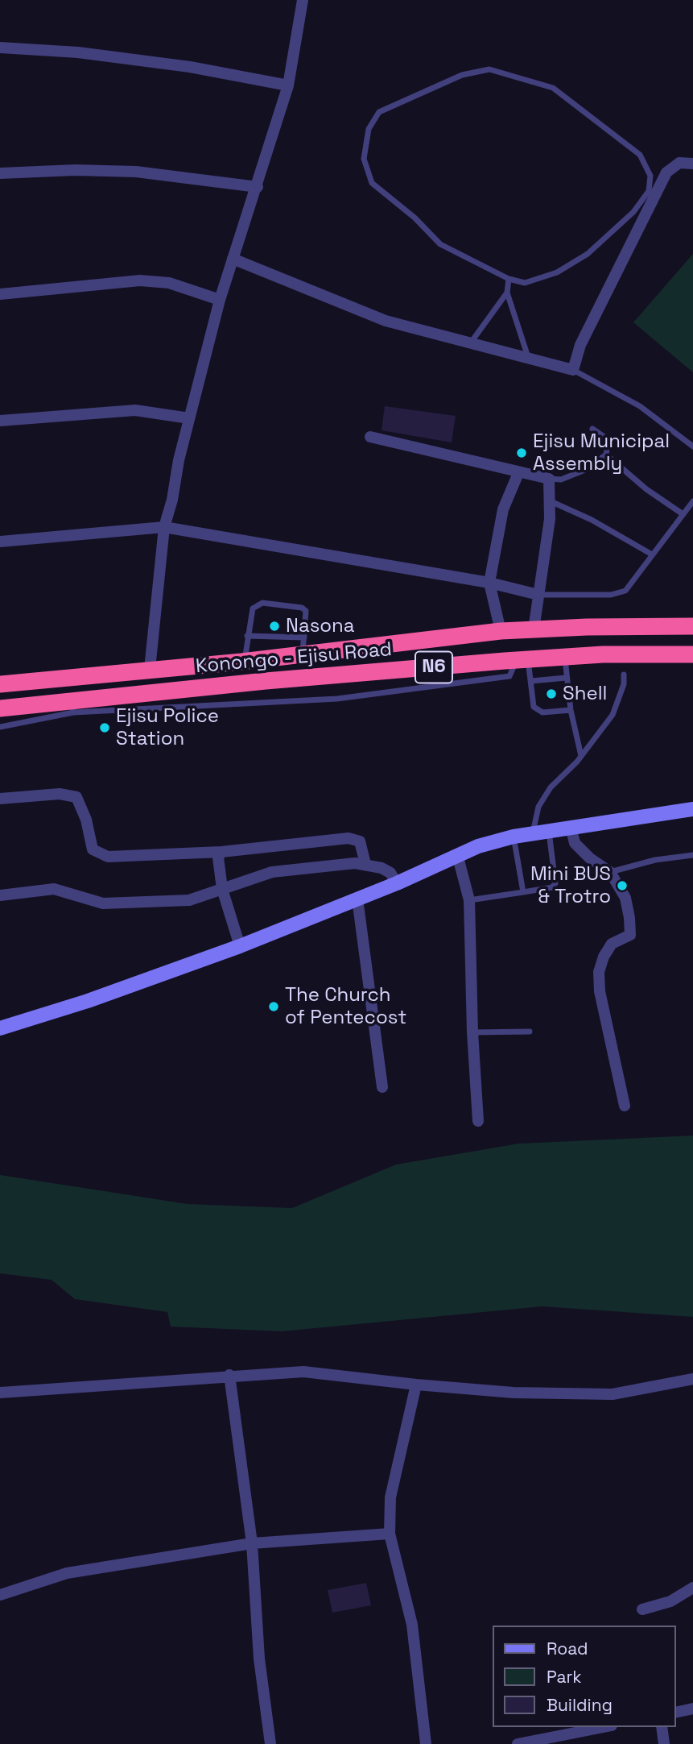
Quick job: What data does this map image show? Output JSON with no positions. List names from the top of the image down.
{
  "streets": {
    "highway": ["Konongo - Ejisu Road", "N6"]
  },
  "places": [
    "Ejisu Municipal Assembly",
    "Nasona",
    "Shell",
    "Ejisu Police Station",
    "Mini BUS & Trotro",
    "The Church of Pentecost"
  ],
  "legend": ["Road", "Park", "Building"]
}
